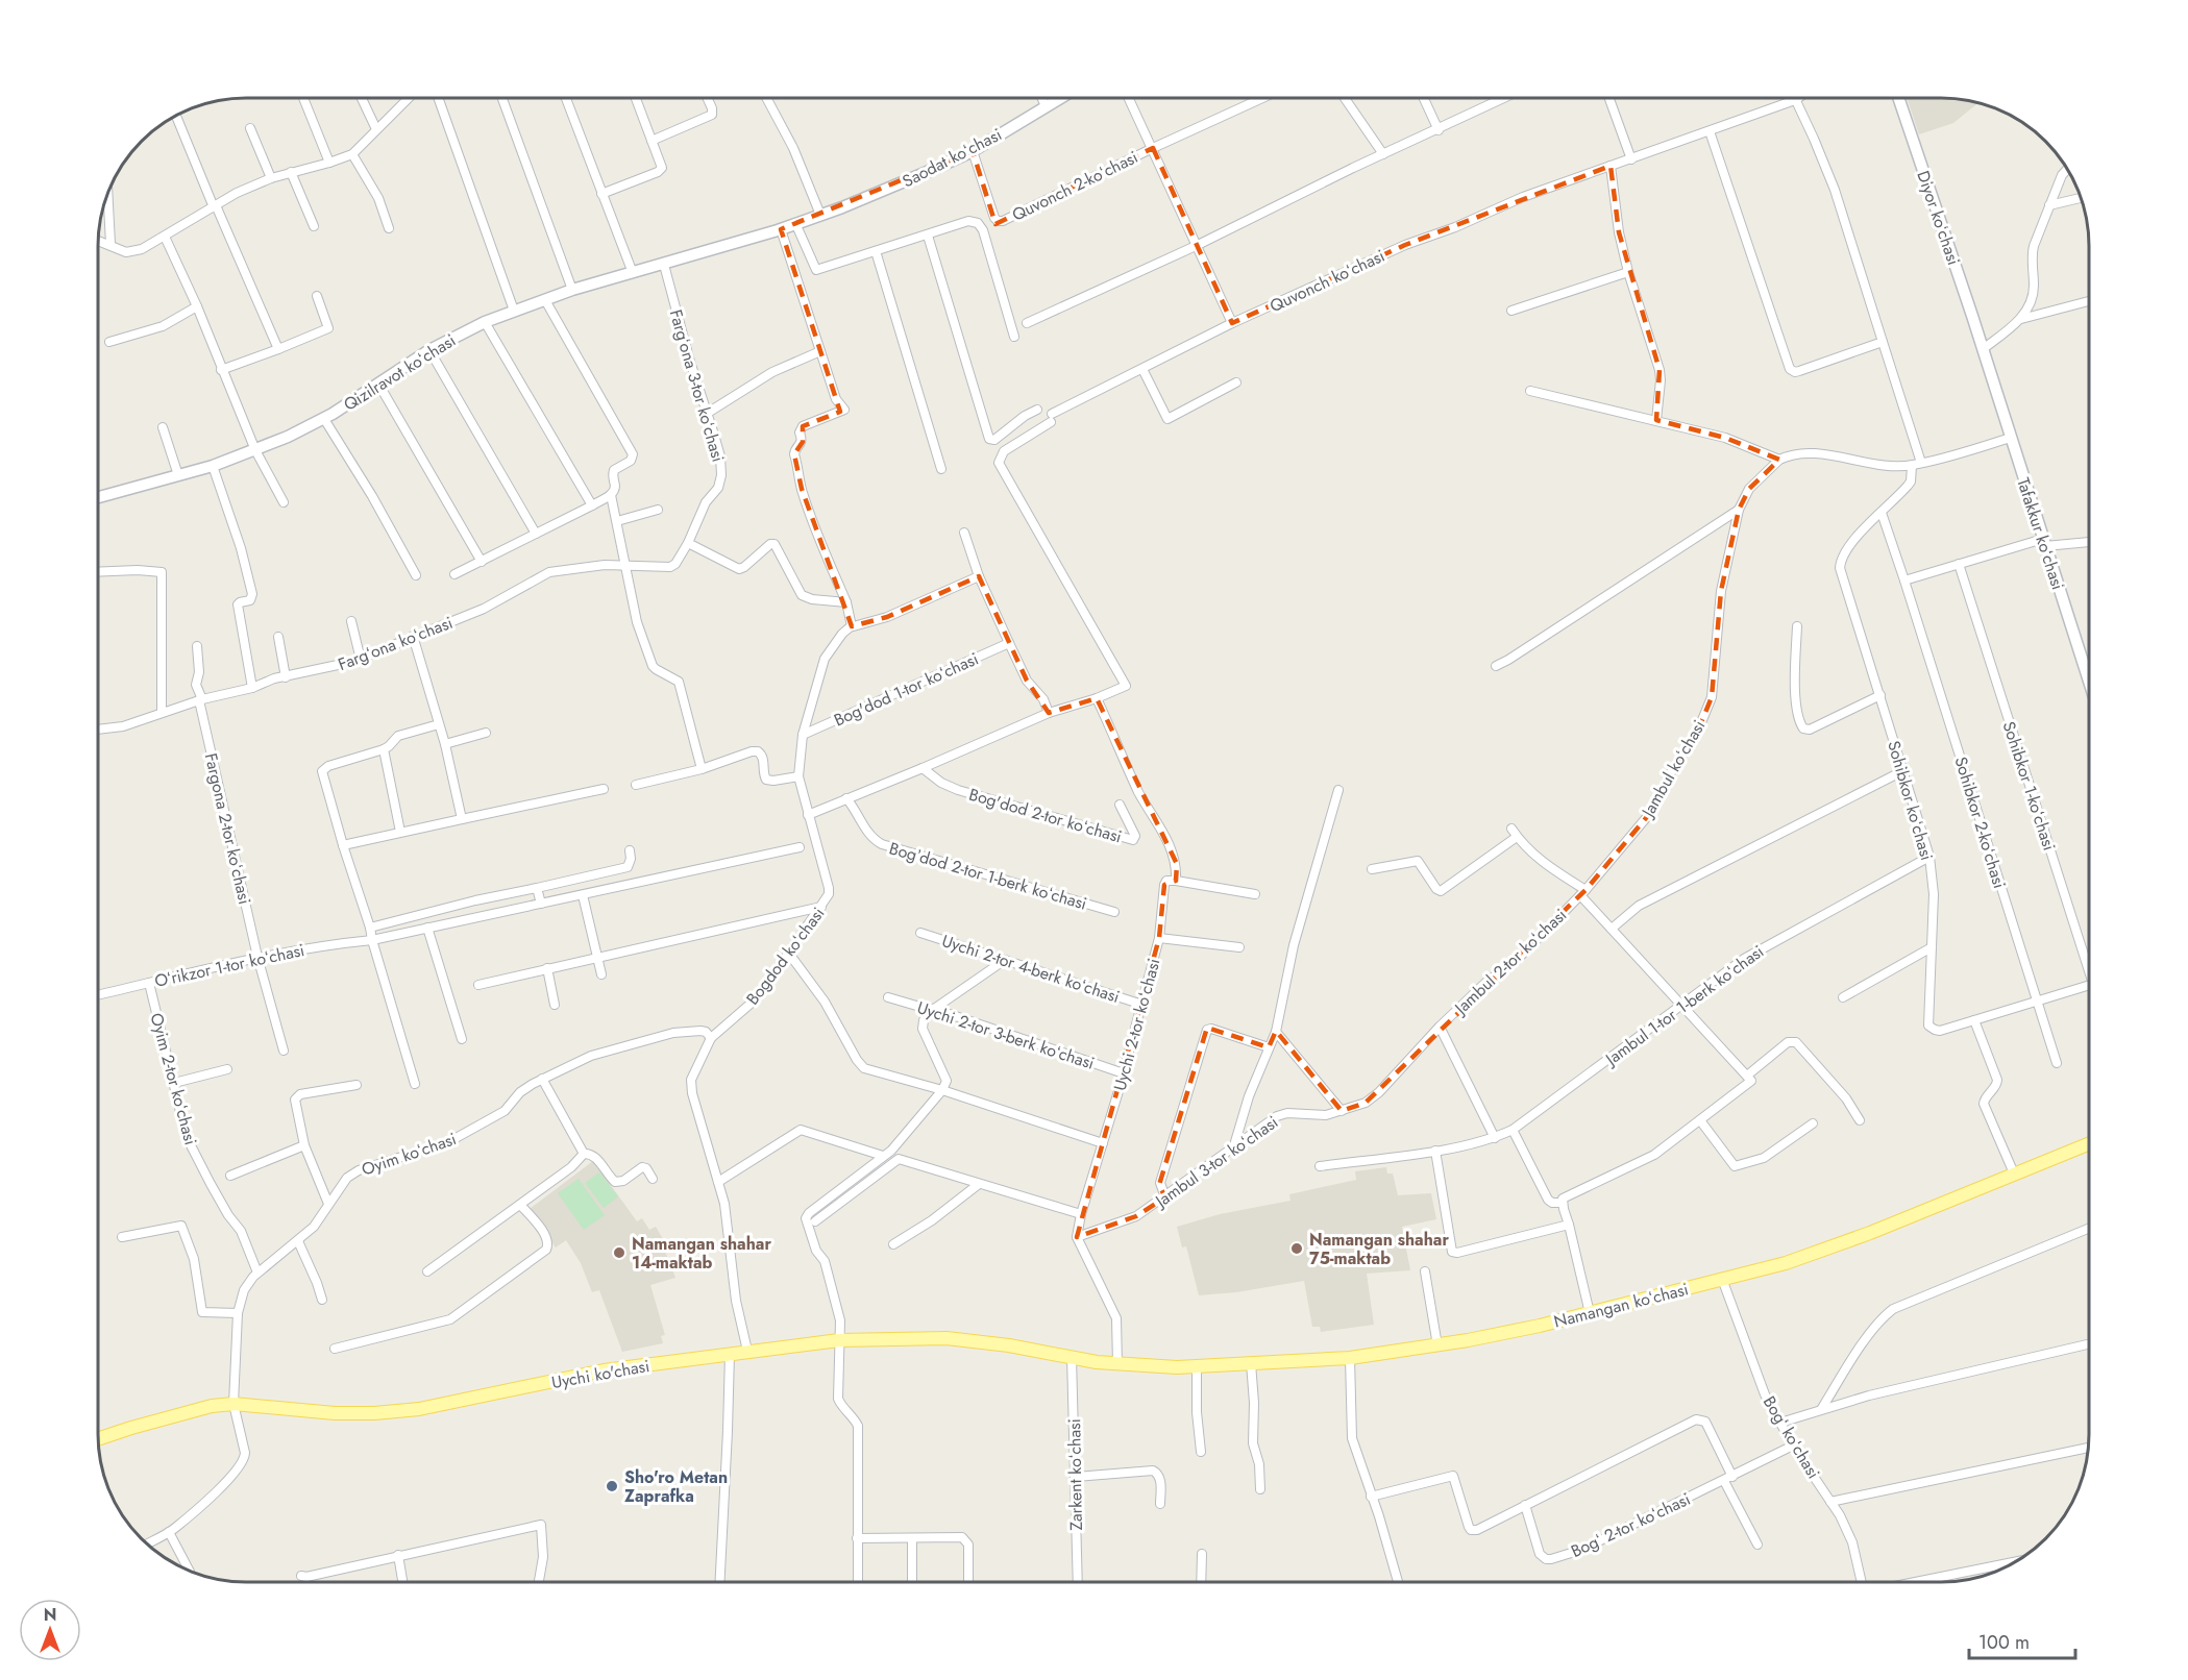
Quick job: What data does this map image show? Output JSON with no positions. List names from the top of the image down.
{
  "streets": {
    "main road": ["Namangan koʻchasi", "Uychi ko'chasi"],
    "street": [
      "Saodat koʻchasi",
      "Quvonch 2-koʻchasi",
      "Diyor koʻchasi",
      "Quvonch koʻchasi",
      "Qizilravot koʻchasi",
      "Fargʻona 3-tor koʻchasi",
      "Tafakkur koʻchasi",
      "Fargʻona koʻchasi",
      "Bog'dod 1-tor koʻchasi",
      "Jambul koʻchasi",
      "Sohibkor 1-koʻchasi",
      "Sohibkor koʻchasi",
      "Bog'dod 2-tor koʻchasi",
      "Sohibkor 2-koʻchasi",
      "Fargona 2-tor koʻchasi",
      "Bogʼdod 2-tor 1-berk koʻchasi",
      "Bogdod koʻchasi",
      "Jambul 2-tor koʻchasi",
      "Oʻrikzor 1-tor koʻchasi",
      "Uychi 2-tor 4-berk koʻchasi",
      "Jambul 1-tor 1-berk koʻchasi",
      "Uychi 2-tor koʻchasi",
      "Uychi 2-tor 3-berk koʻchasi",
      "Oyim 2-tor koʻchasi",
      "Oyim koʻchasi",
      "Jambul 3-tor koʻchasi",
      "Bogʻ koʻchasi",
      "Zarkent koʻchasi",
      "Bogʻ 2-tor koʻchasi"
    ]
  },
  "crossings": [
    ["Saodat koʻchasi", "Quvonch 2-koʻchasi"],
    ["Saodat koʻchasi", "Qizilravot koʻchasi"],
    ["Quvonch 2-koʻchasi", "Quvonch koʻchasi"],
    ["Diyor koʻchasi", "Tafakkur koʻchasi"],
    ["Qizilravot koʻchasi", "Fargʻona 3-tor koʻchasi"],
    ["Fargʻona 3-tor koʻchasi", "Fargʻona koʻchasi"],
    ["Fargʻona koʻchasi", "Fargona 2-tor koʻchasi"],
    ["Bog'dod 1-tor koʻchasi", "Bogdod koʻchasi"],
    ["Jambul koʻchasi", "Jambul 2-tor koʻchasi"],
    ["Sohibkor koʻchasi", "Sohibkor 2-koʻchasi"],
    ["Sohibkor koʻchasi", "Jambul 1-tor 1-berk koʻchasi"],
    ["Fargona 2-tor koʻchasi", "Oʻrikzor 1-tor koʻchasi"],
    ["Bogdod koʻchasi", "Oyim koʻchasi"],
    ["Bogdod koʻchasi", "Uychi ko'chasi"],
    ["Jambul 2-tor koʻchasi", "Jambul 3-tor koʻchasi"],
    ["Oʻrikzor 1-tor koʻchasi", "Oyim 2-tor koʻchasi"],
    ["Uychi 2-tor 4-berk koʻchasi", "Uychi 2-tor koʻchasi"],
    ["Uychi 2-tor koʻchasi", "Uychi 2-tor 3-berk koʻchasi"],
    ["Uychi 2-tor koʻchasi", "Jambul 3-tor koʻchasi"],
    ["Oyim 2-tor koʻchasi", "Oyim koʻchasi"],
    ["Oyim koʻchasi", "Uychi ko'chasi"],
    ["Namangan koʻchasi", "Uychi ko'chasi"],
    ["Namangan koʻchasi", "Bogʻ koʻchasi"],
    ["Uychi ko'chasi", "Zarkent koʻchasi"],
    ["Bogʻ koʻchasi", "Bogʻ 2-tor koʻchasi"]
  ],
  "places": ["Namangan shahar 75-maktab", "Namangan shahar 14-maktab", "Sho'ro Metan Zaprafka"],
  "scale_bar": "100 m",
  "north": "top"
}
